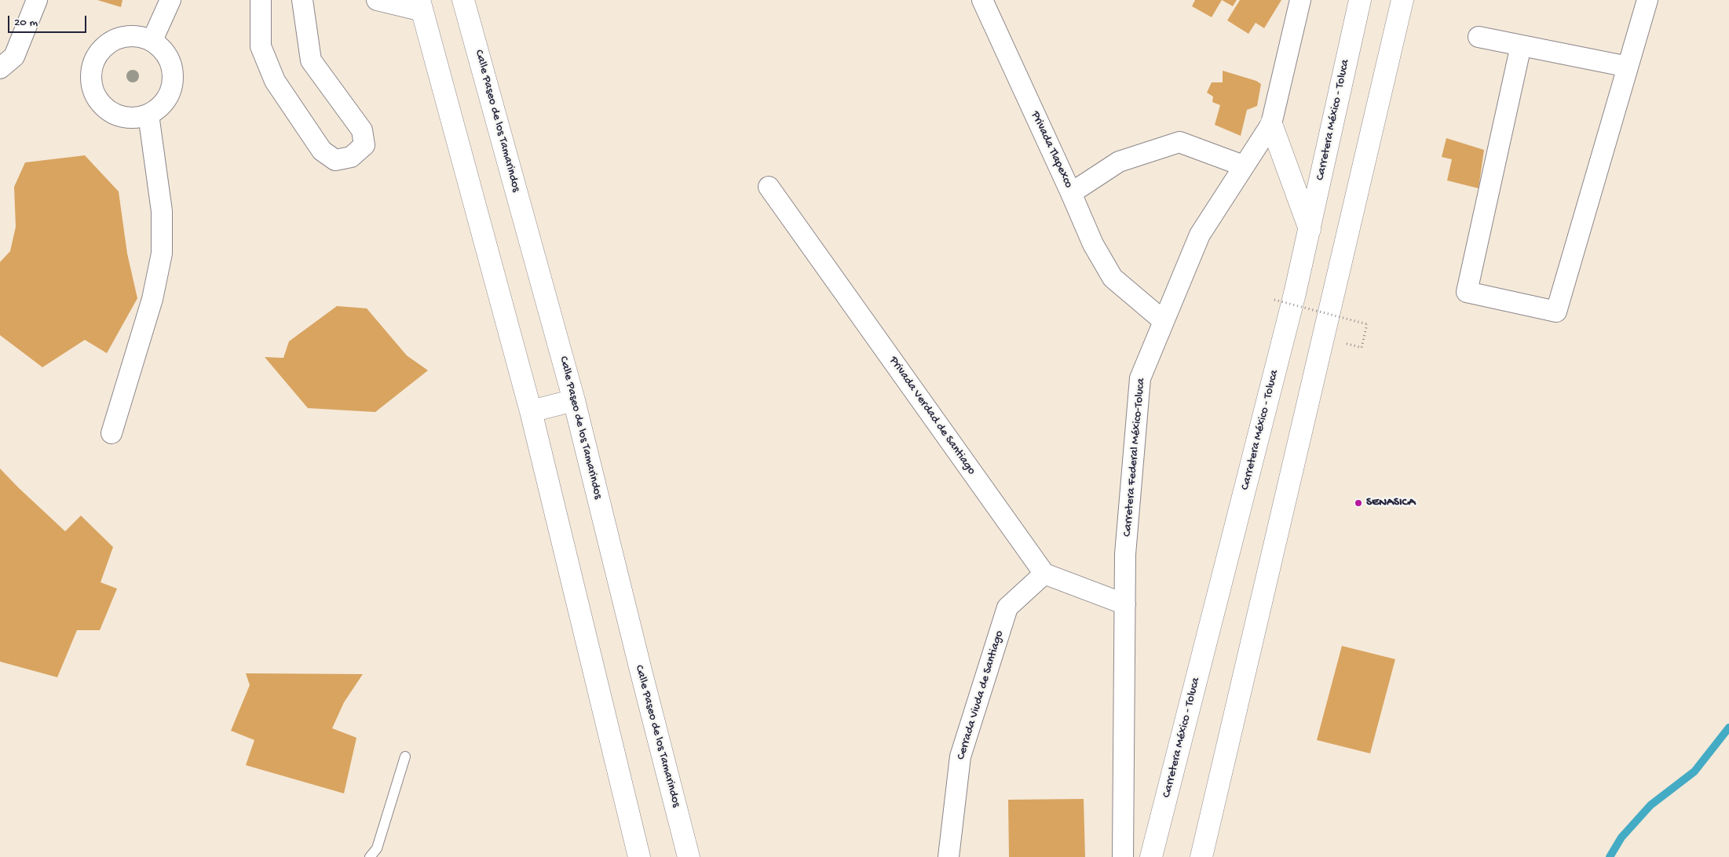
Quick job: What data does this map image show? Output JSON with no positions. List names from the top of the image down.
{
  "streets": {
    "main road": ["Carretera México - Toluca", "Calle Paseo de los Tamarindos"],
    "street": [
      "Privada Tlapexco",
      "Privada Verdad de Santiago",
      "Carretera Federal México-Toluca",
      "Cerrada Viuda de Santiago"
    ]
  },
  "crossings": [
    ["Privada Tlapexco", "Carretera Federal México-Toluca"],
    ["Privada Verdad de Santiago", "Cerrada Viuda de Santiago"]
  ],
  "places": ["SENASICA"],
  "scale_bar": "20 m"
}
